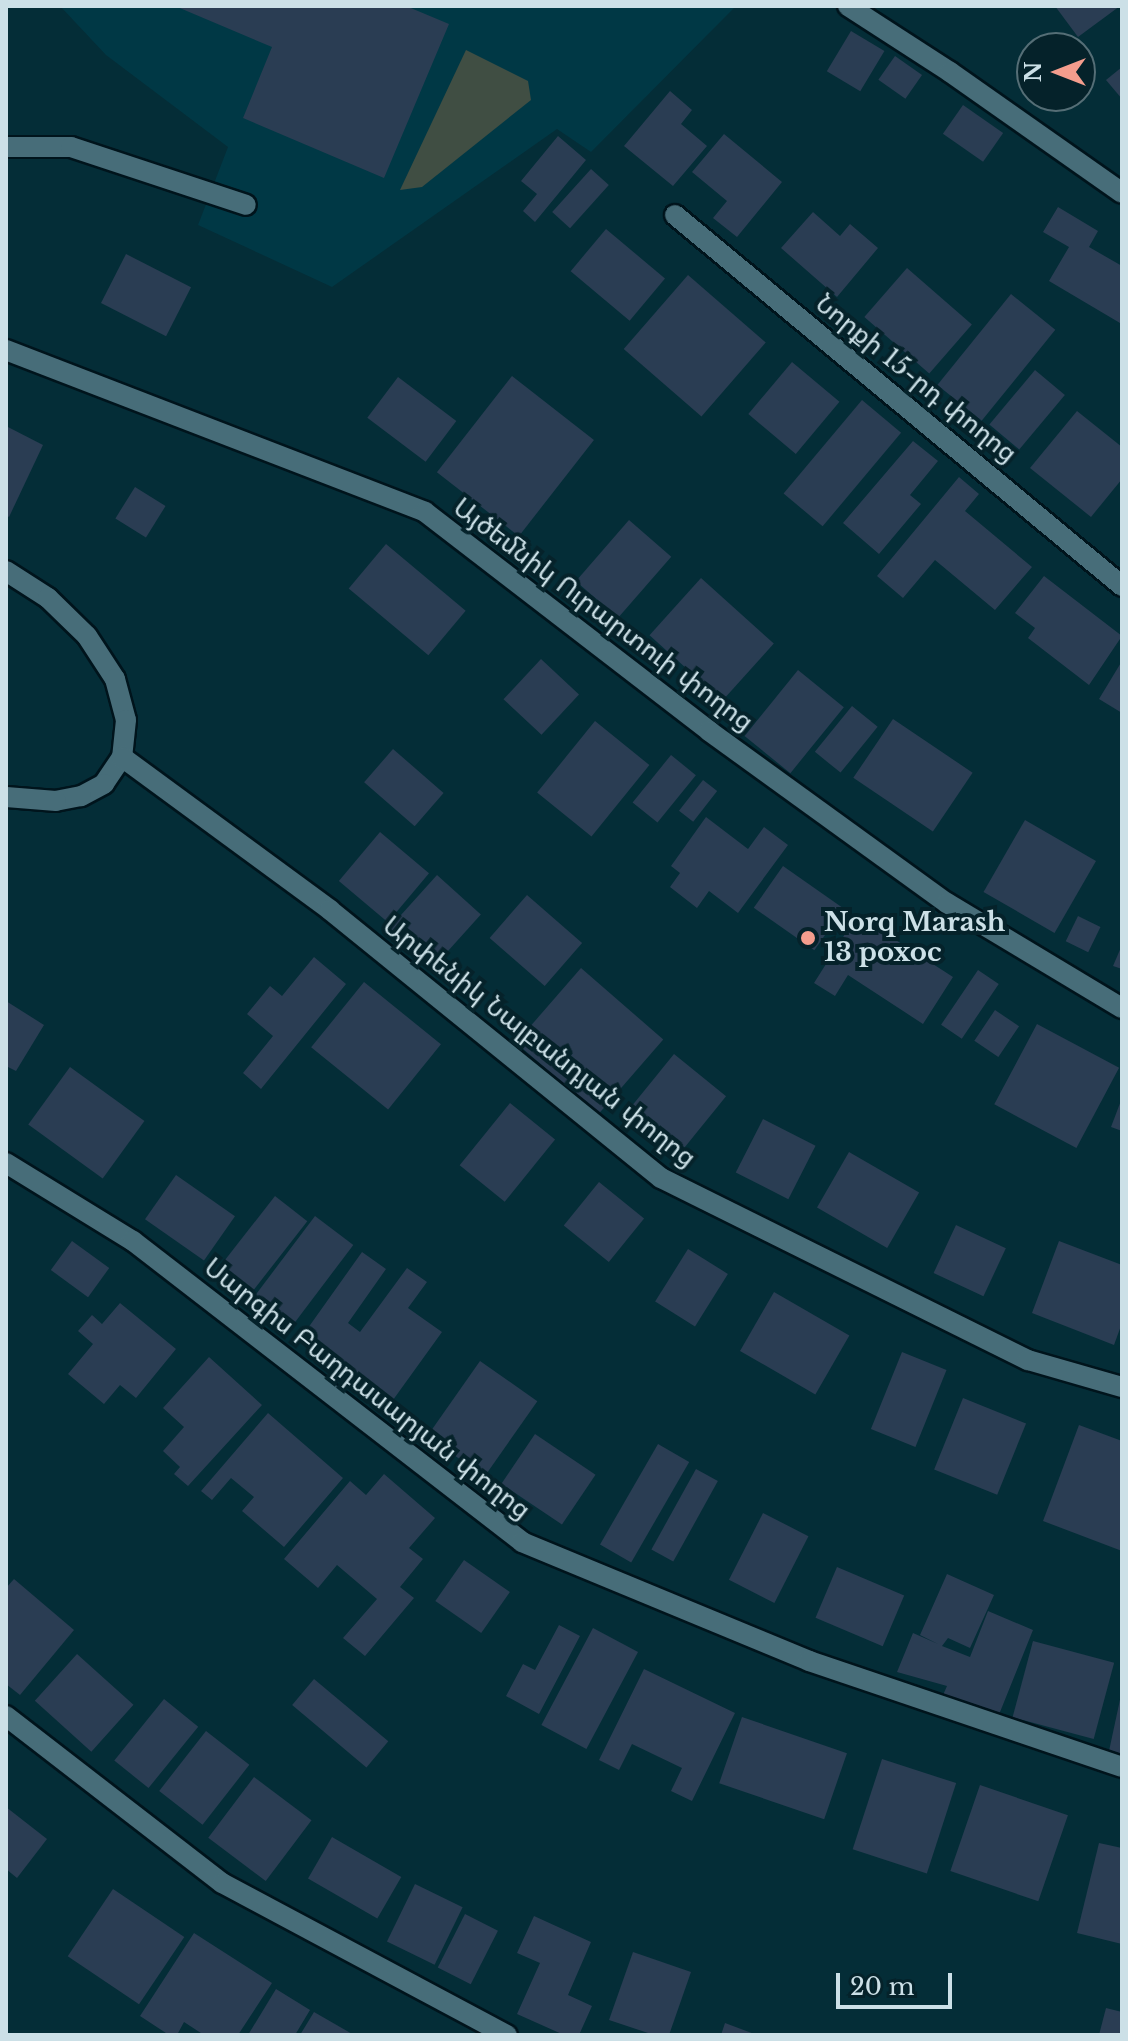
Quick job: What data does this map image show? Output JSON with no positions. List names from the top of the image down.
{
  "streets": {
    "street": [
      "Նորքի 15-րդ փողոց",
      "Այծեմնիկ Ուրարտուի փողոց",
      "Արփենիկ Նալբանդյան փողոց",
      "Սարգիս Բաղդասարյան փողոց"
    ]
  },
  "places": ["Norq Marash 13 poxoc"],
  "scale_bar": "20 m",
  "north": "left"
}
